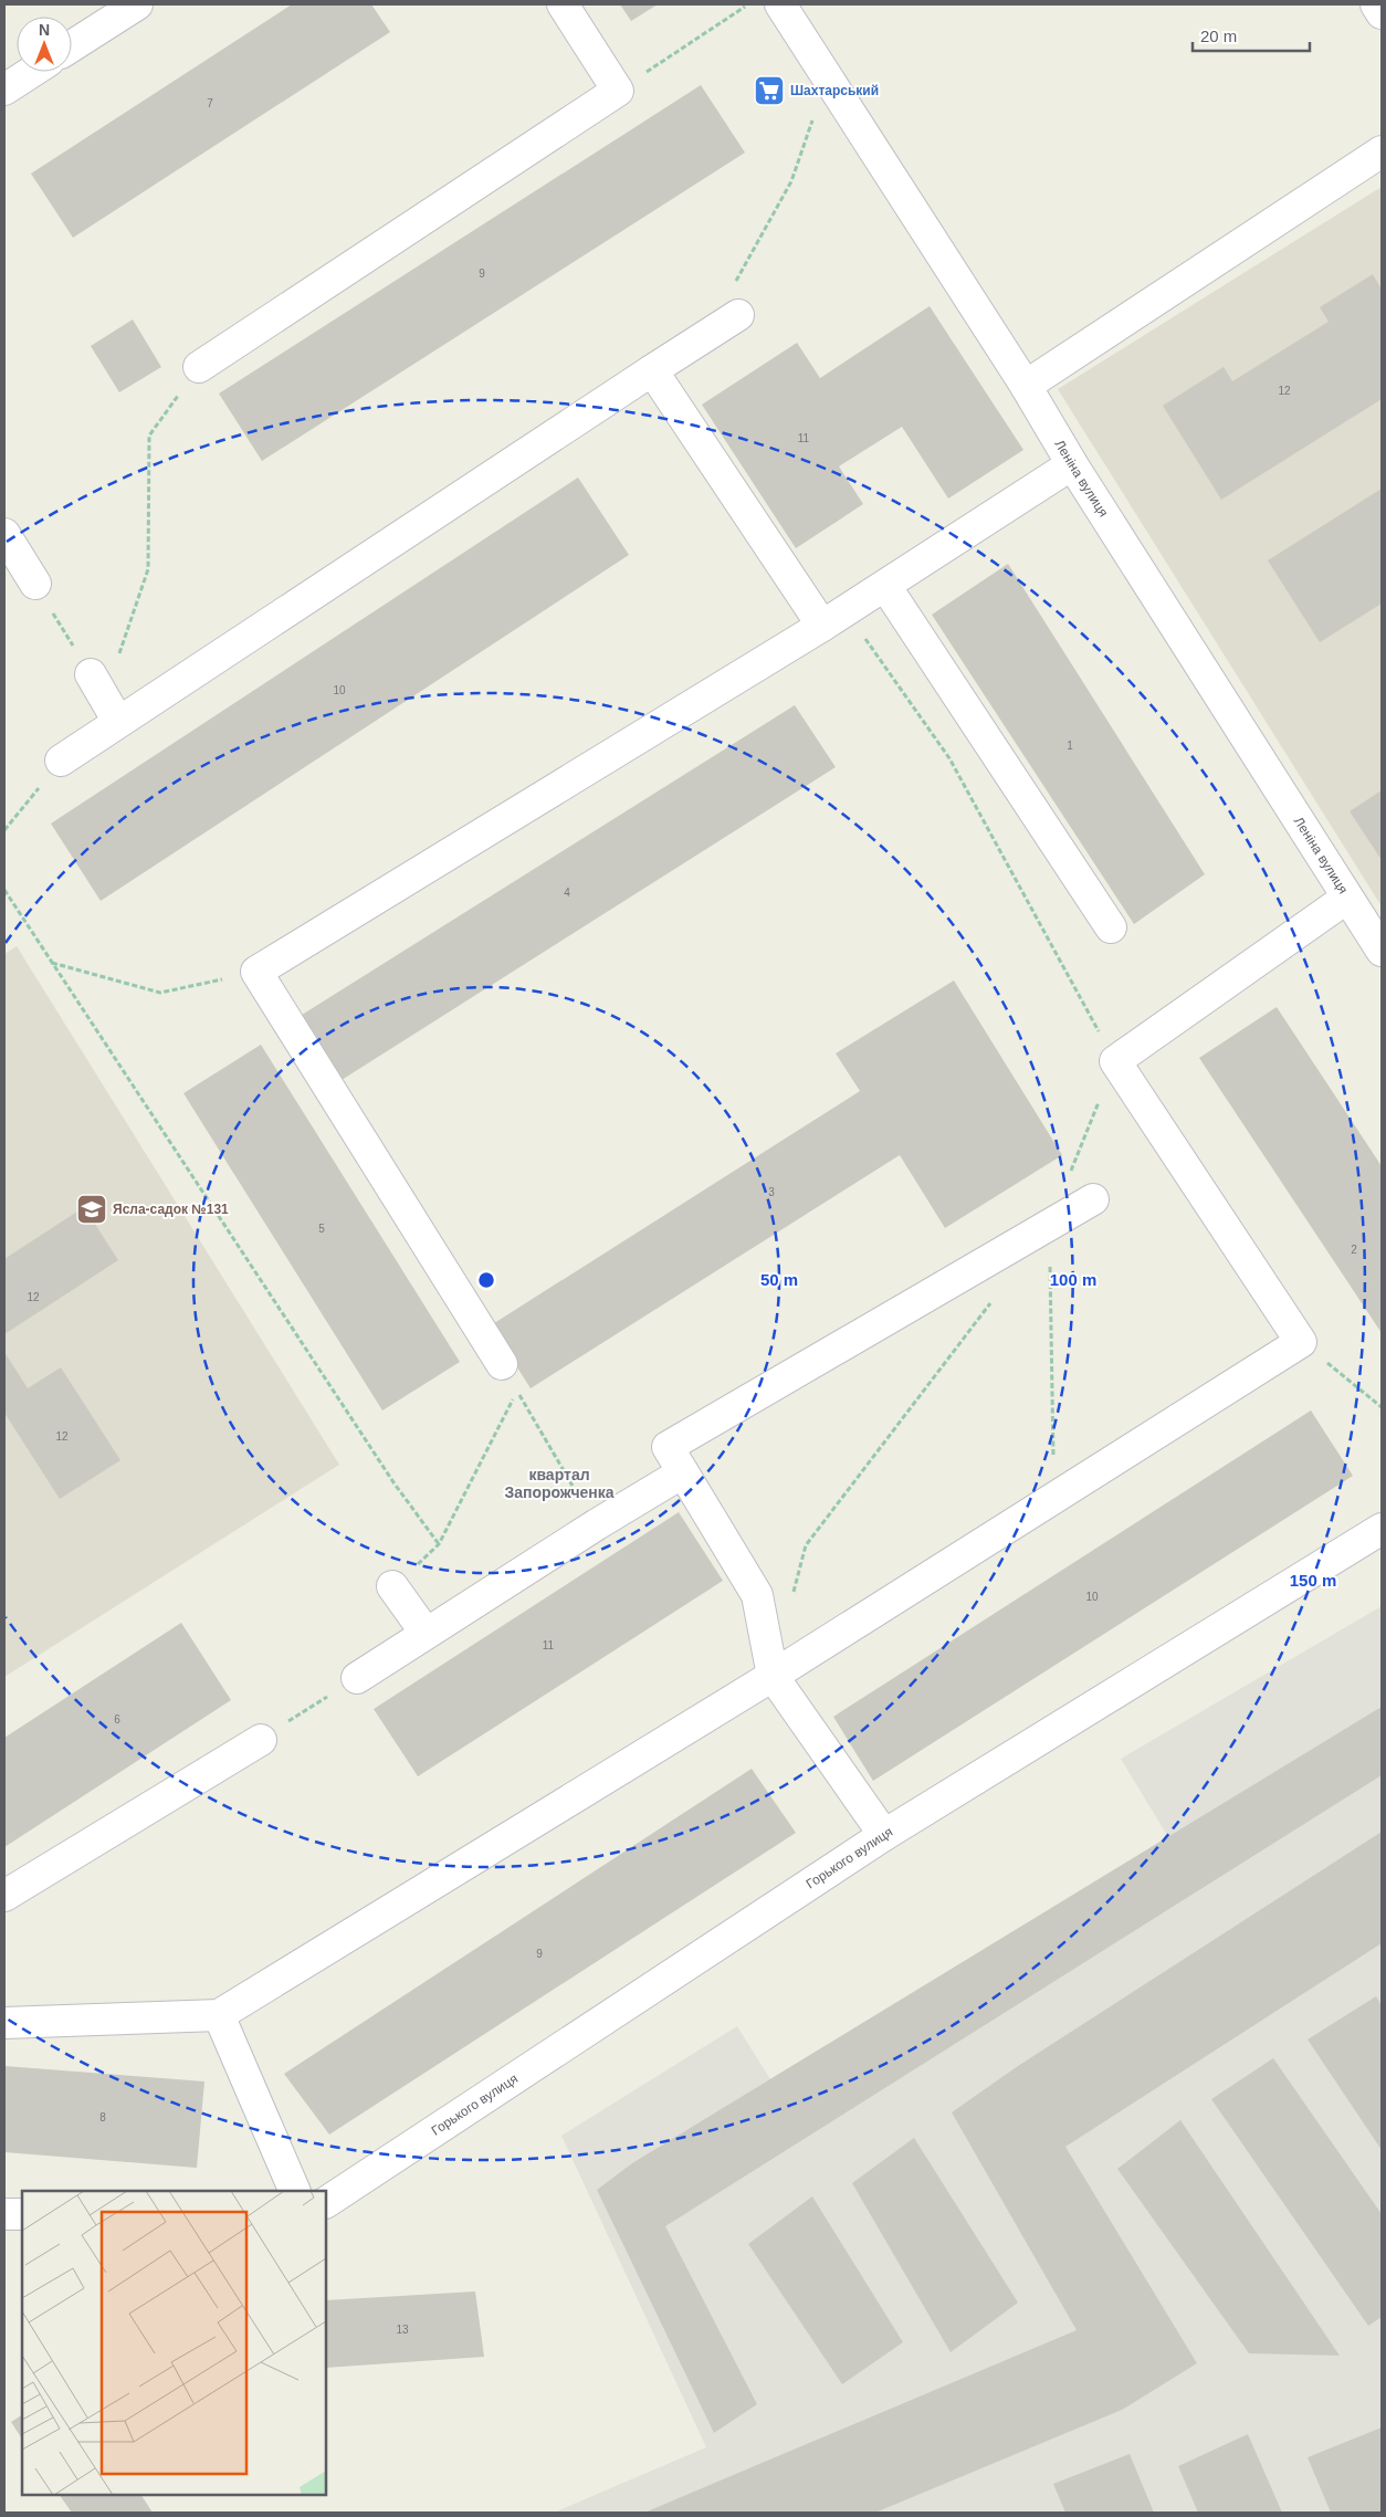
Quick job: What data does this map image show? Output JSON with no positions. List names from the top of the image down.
{
  "streets": {
    "street": ["Леніна вулиця", "Горького вулиця"]
  },
  "districts": ["квартал Запорожченка"],
  "places": {
    "supermarket": ["Шахтарський"],
    "school or university": ["Ясла-садок №131"]
  },
  "house_numbers": [
    "7",
    "9",
    "12",
    "11",
    "10",
    "1",
    "4",
    "3",
    "5",
    "2",
    "12",
    "12",
    "10",
    "11",
    "6",
    "9",
    "8",
    "13"
  ],
  "scale_bar": "20 m",
  "north": "top",
  "rings": ["50 m", "100 m", "150 m"]
}
